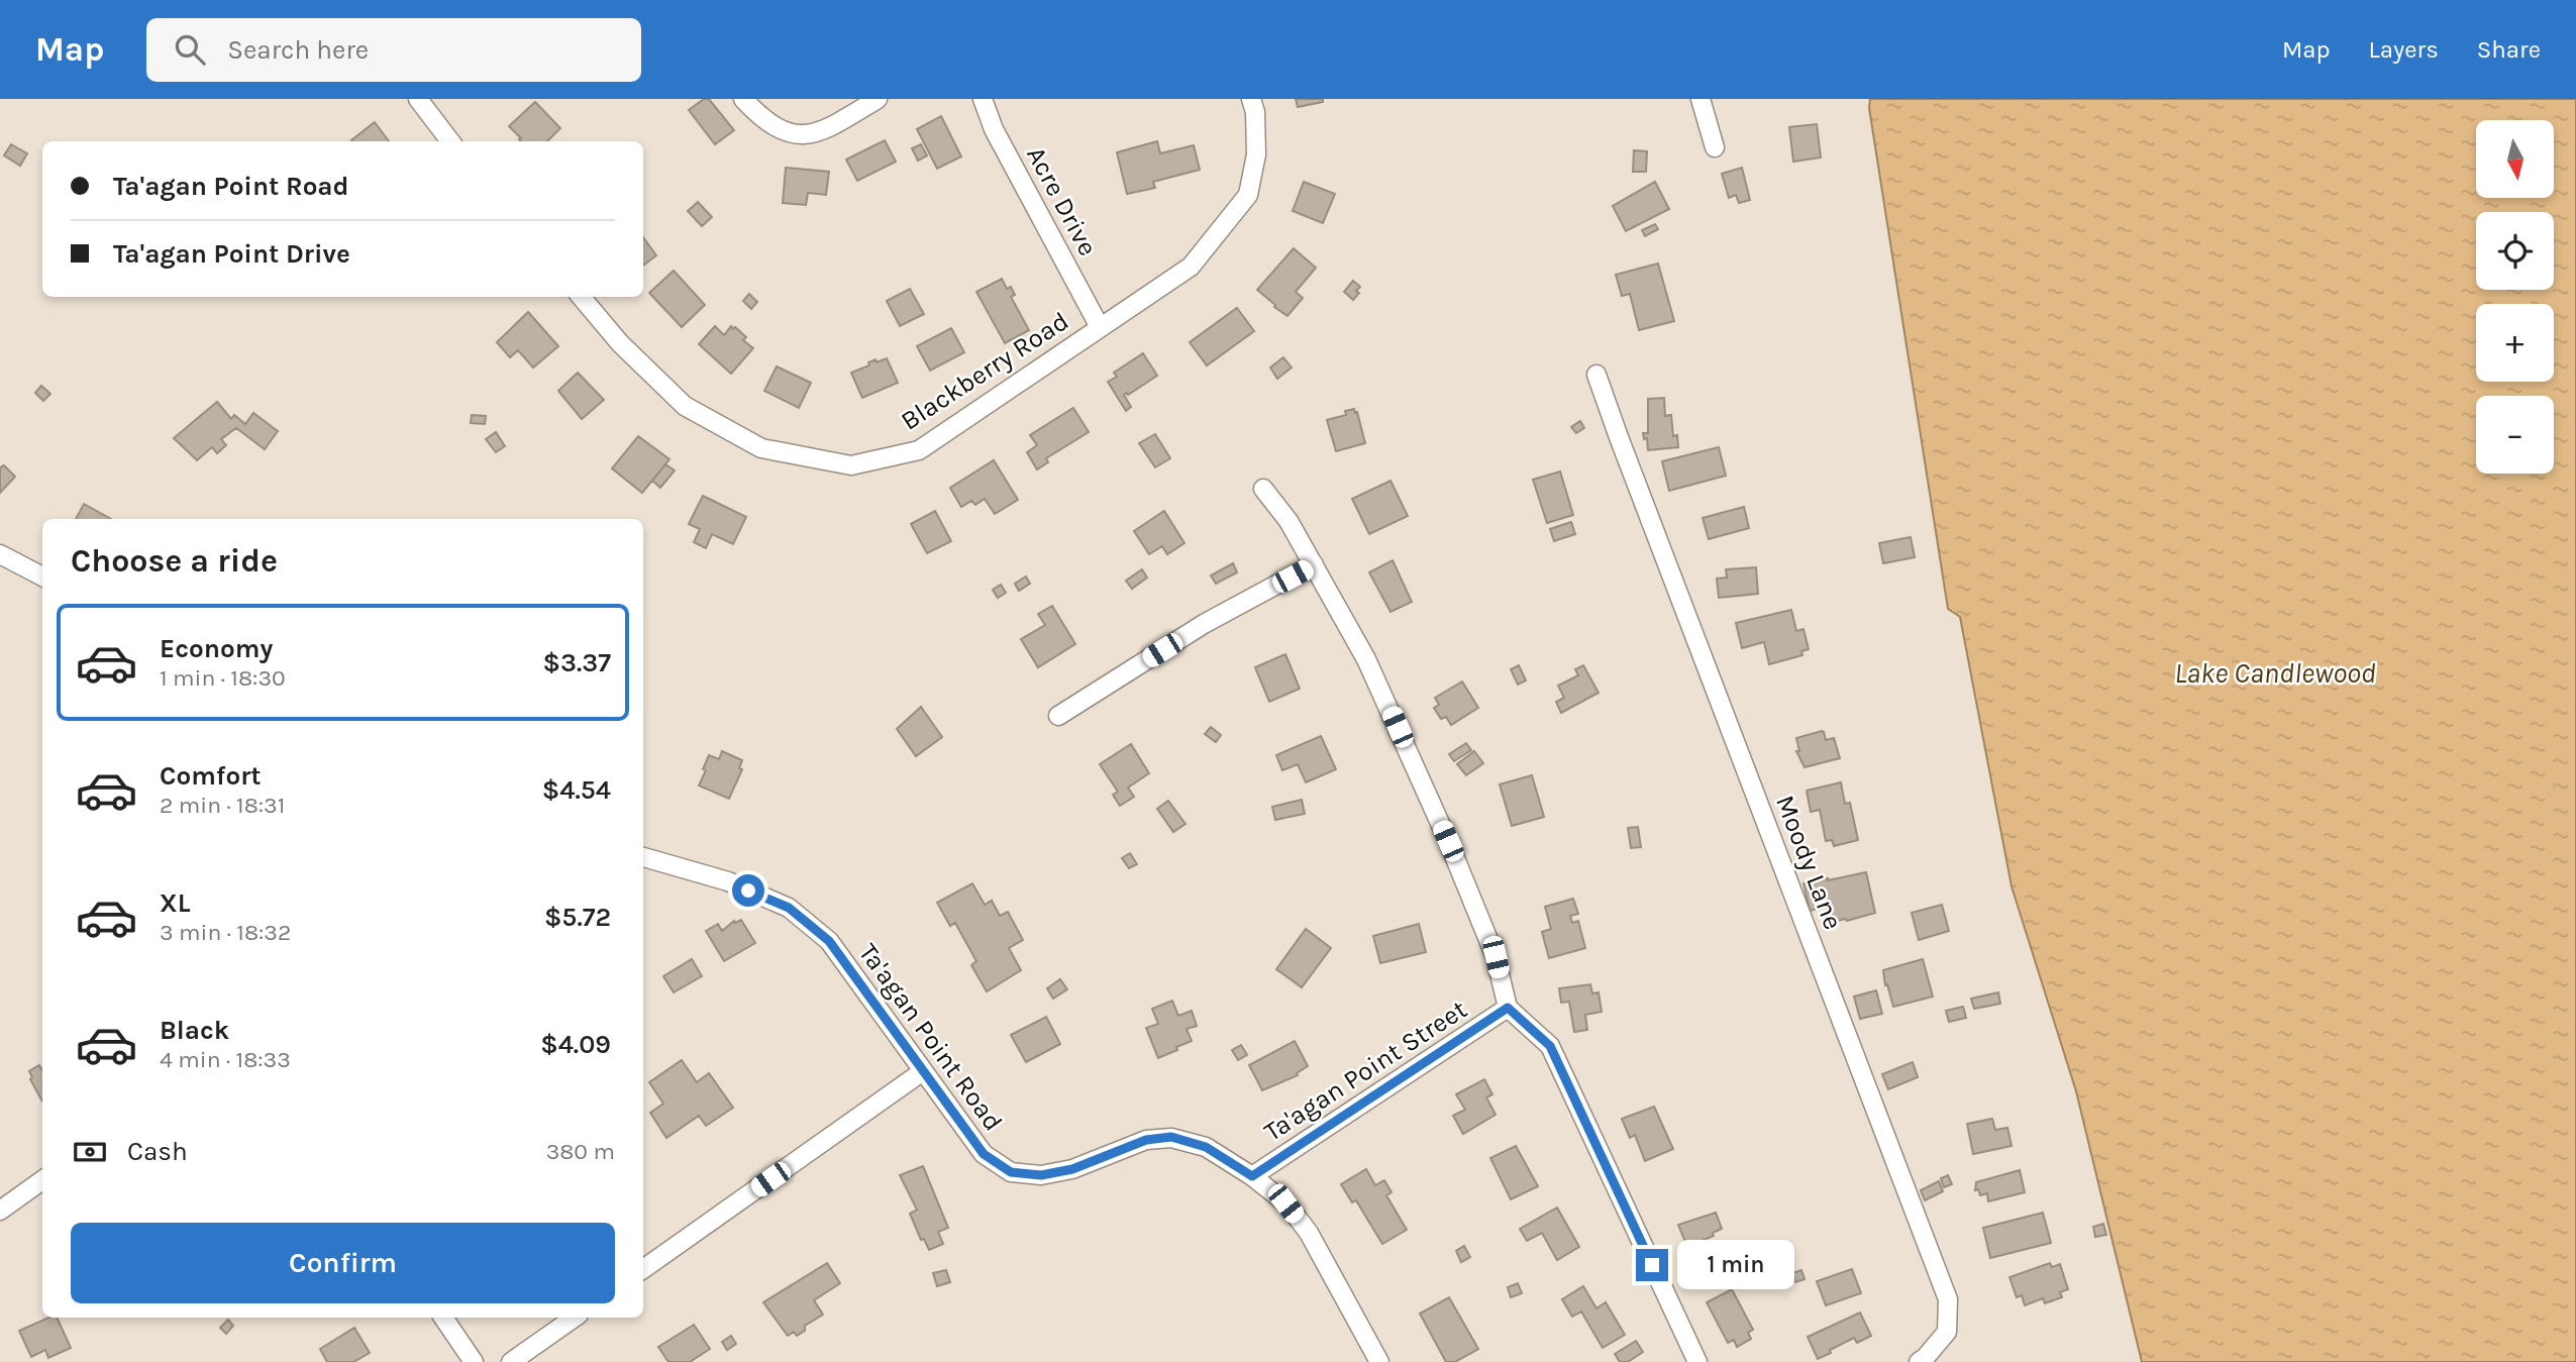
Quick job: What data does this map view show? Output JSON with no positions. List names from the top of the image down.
{
  "streets": {
    "street": [
      "Acre Drive",
      "Blackberry Road",
      "Moody Lane",
      "Ta'agan Point Road",
      "Ta'agan Point Street"
    ]
  },
  "crossings": [
    ["Acre Drive", "Blackberry Road"],
    ["Ta'agan Point Road", "Ta'agan Point Street"]
  ],
  "water": ["Lake Candlewood"],
  "north": "bottom",
  "page": {
    "header": "Map",
    "search": "Search here",
    "nav": ["Map", "Layers", "Share"],
    "map_buttons": ["+", "−"],
    "banner": ["Ta'agan Point Road", "Ta'agan Point Drive"],
    "heading": "Choose a ride",
    "list": [
      {
        "name": "Economy",
        "note": "1 min · 18:30",
        "value": "$3.37"
      },
      {
        "name": "Comfort",
        "note": "2 min · 18:31",
        "value": "$4.54"
      },
      {
        "name": "XL",
        "note": "3 min · 18:32",
        "value": "$5.72"
      },
      {
        "name": "Black",
        "note": "4 min · 18:33",
        "value": "$4.09"
      }
    ],
    "pay": ["Cash", "380 m"],
    "buttons": "Confirm",
    "bubble": "1 min"
  }
}
